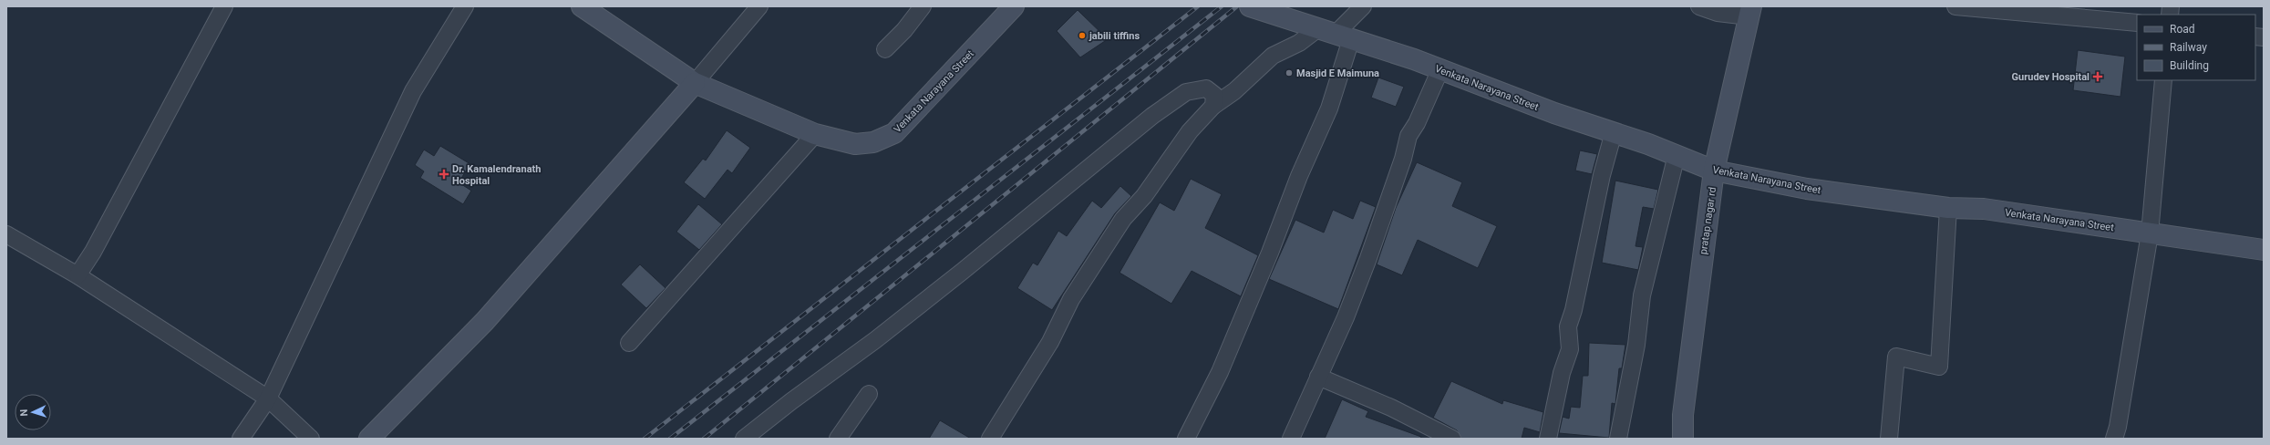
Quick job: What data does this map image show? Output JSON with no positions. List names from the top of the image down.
{
  "streets": {
    "street": ["Venkata Narayana Street", "pratap nagar rd"]
  },
  "crossings": [
    ["Venkata Narayana Street", "pratap nagar rd"]
  ],
  "places": {
    "other": ["jabili tiffins", "Masjid E Maimuna"],
    "health": ["Gurudev Hospital", "Dr. Kamalendranath Hospital"]
  },
  "legend": ["Road", "Railway", "Building"],
  "north": "left"
}
